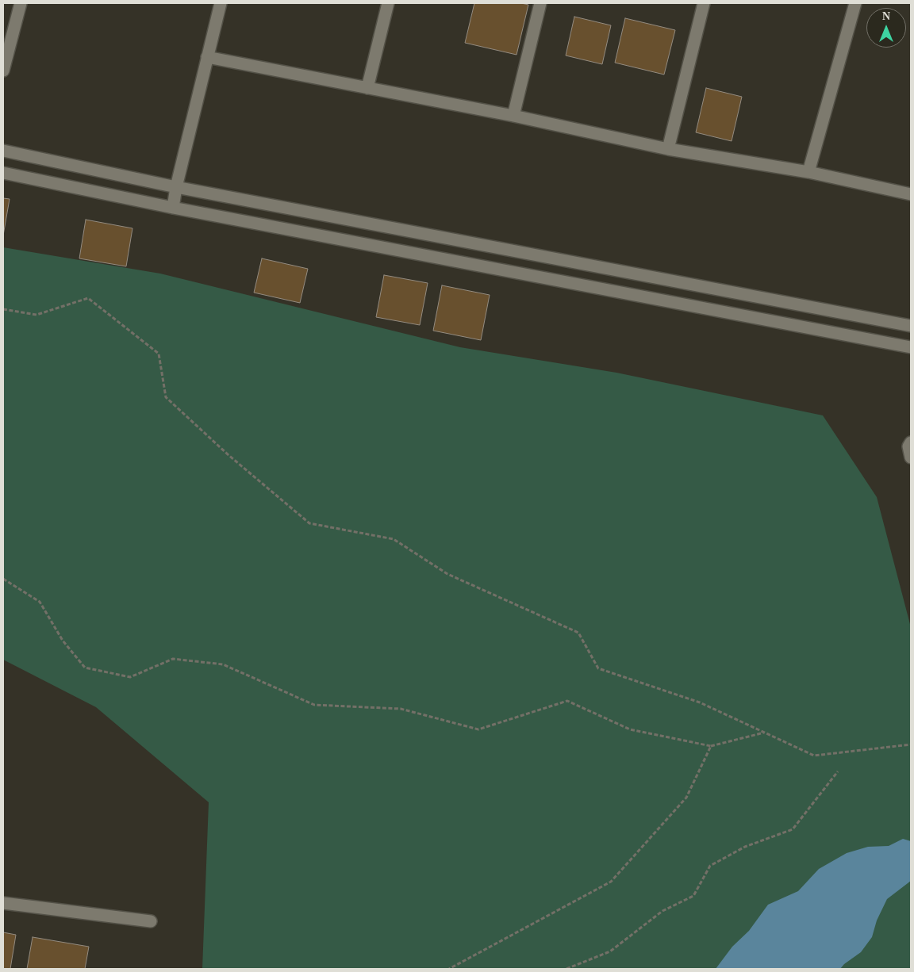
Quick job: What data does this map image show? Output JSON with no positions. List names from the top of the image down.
{
  "north": "top"
}
